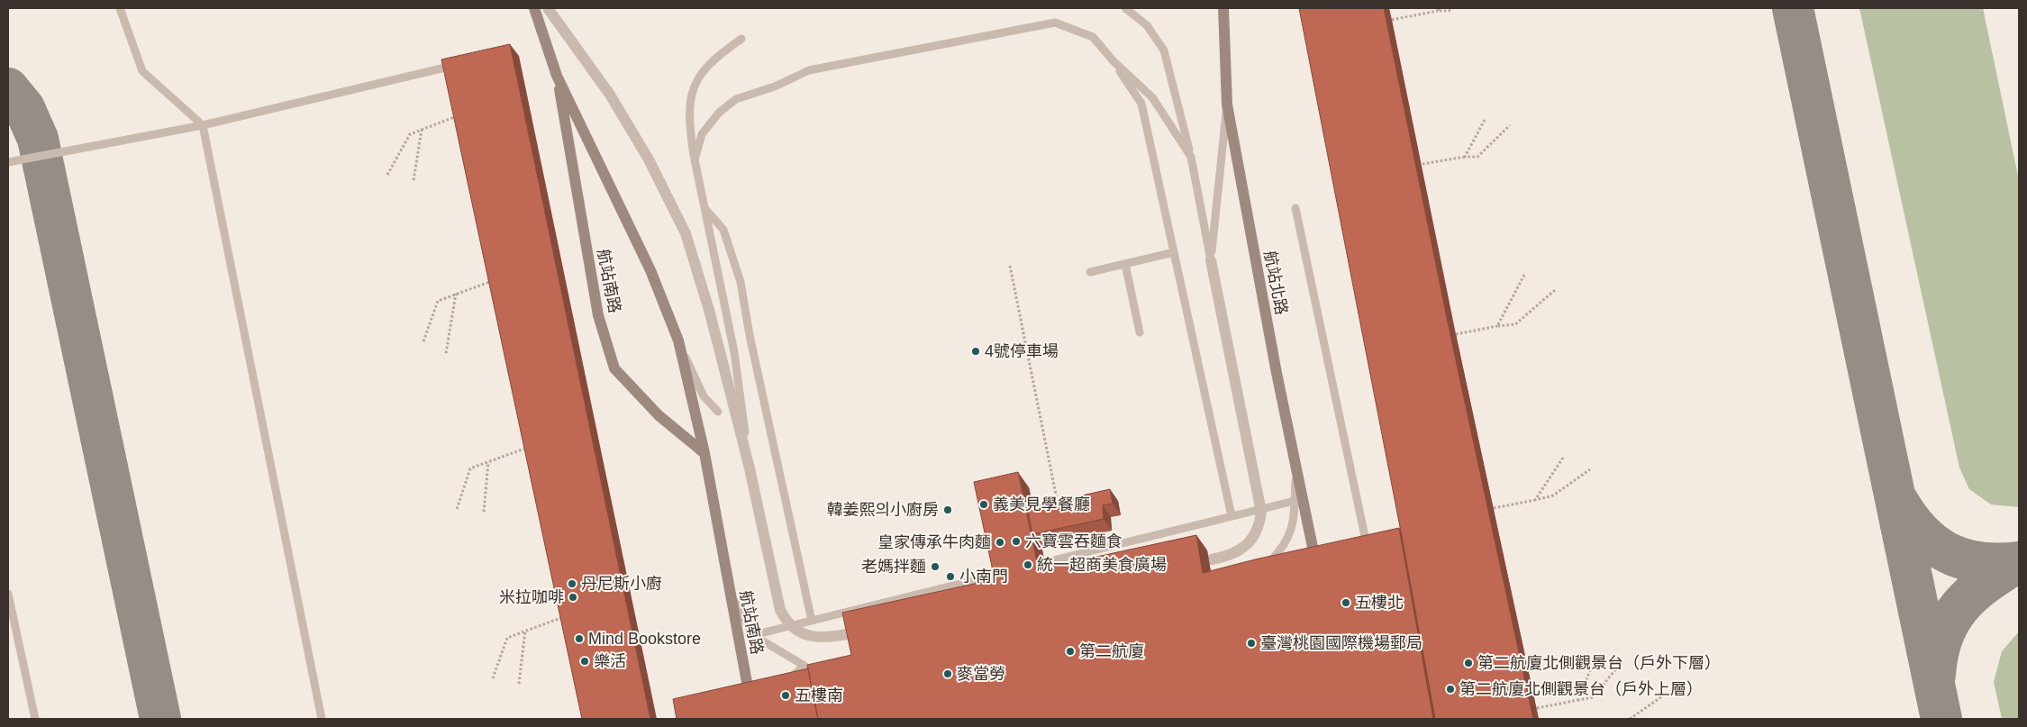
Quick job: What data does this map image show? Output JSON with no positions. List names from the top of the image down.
{
  "streets": {
    "street": ["航站南路", "航站北路"]
  },
  "places": [
    "4號停車場",
    "義美見學餐廳",
    "韓姜熙의小廚房",
    "六寶雲吞麵食",
    "皇家傳承牛肉麵",
    "統一超商美食廣場",
    "老媽拌麵",
    "小南門",
    "丹尼斯小廚",
    "米拉咖啡",
    "五樓北",
    "Mind Bookstore",
    "臺灣桃園國際機場郵局",
    "第二航廈",
    "樂活",
    "第二航廈北側觀景台（戶外下層）",
    "麥當勞",
    "第二航廈北側觀景台（戶外上層）",
    "五樓南"
  ]
}
